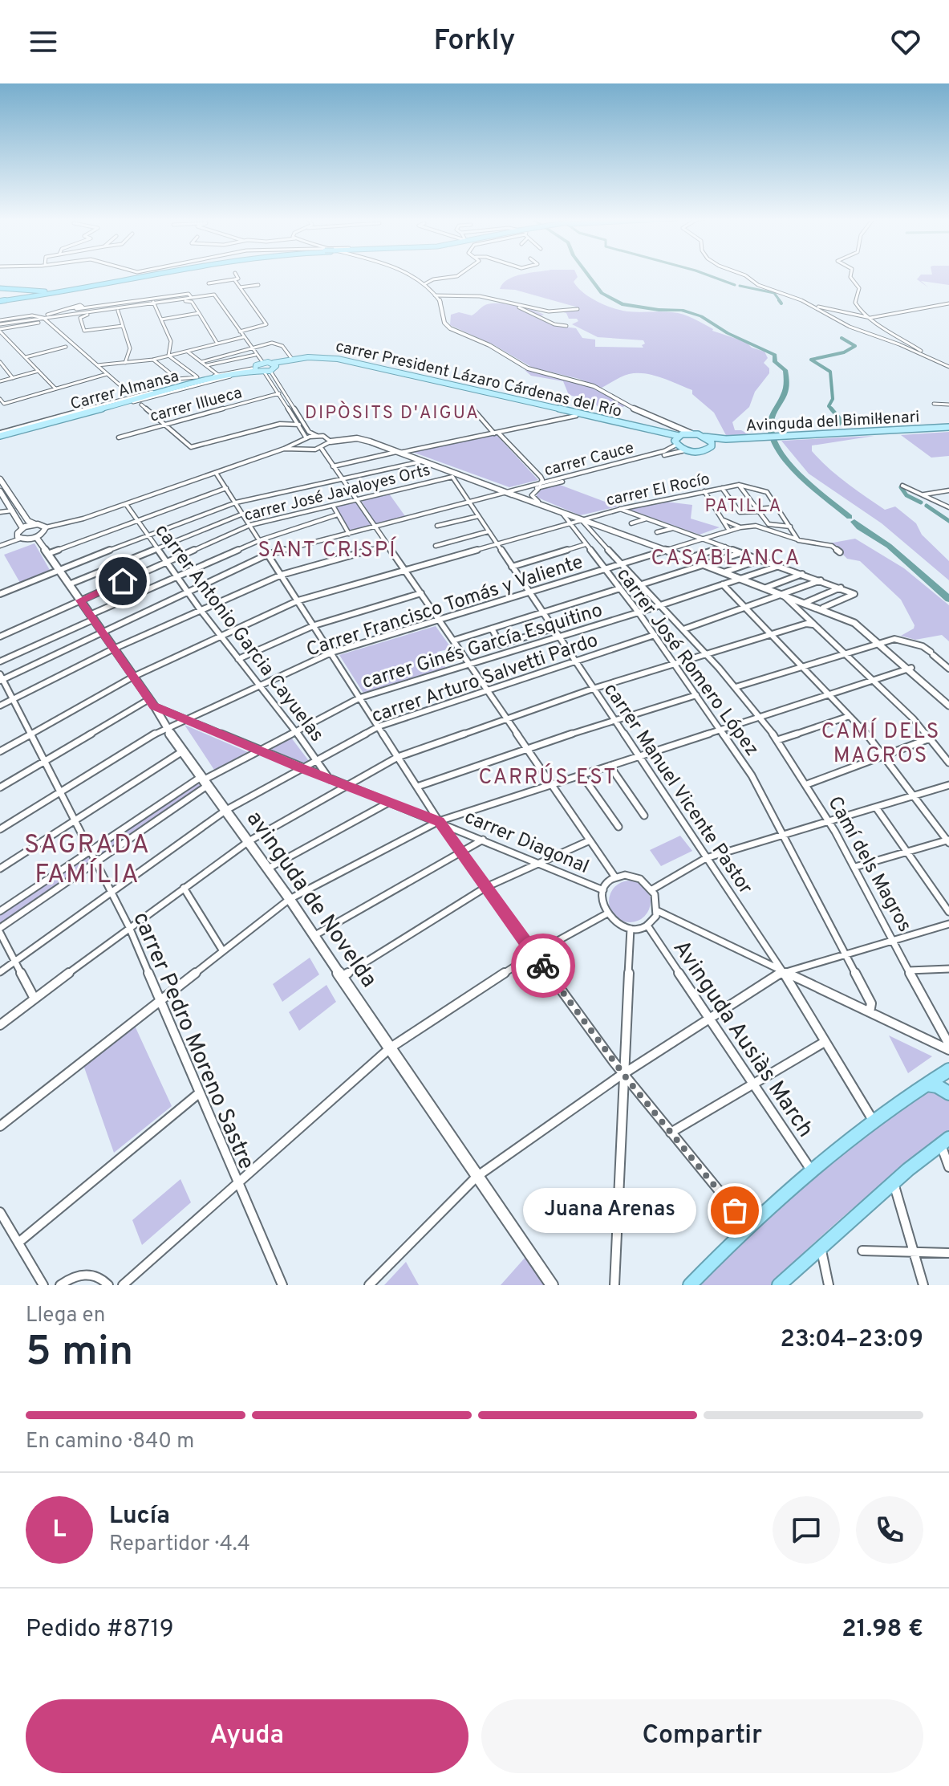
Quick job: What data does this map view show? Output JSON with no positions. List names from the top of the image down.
{
  "streets": {
    "main road": [
      "carrer President Lázaro Cárdenas del Río",
      "Carrer Almansa",
      "Avinguda del Bimil·lenari",
      "avinguda de Novelda"
    ],
    "street": [
      "carrer Illueca",
      "carrer Cauce",
      "carrer El Rocío",
      "carrer José Javaloyes Orts",
      "Carrer Francisco Tomás y Valiente",
      "carrer Antonio Garcia Cayuelas",
      "carrer Ginés García Esquitino",
      "carrer José Romero López",
      "carrer Arturo Salvetti Pardo",
      "carrer Manuel Vicente Pastor",
      "carrer Diagonal",
      "Camí dels Magros",
      "Avinguda Ausiàs March",
      "carrer Pedro Moreno Sastre"
    ]
  },
  "crossings": [
    ["carrer President Lázaro Cárdenas del Río", "carrer Cauce"],
    ["carrer El Rocío", "carrer Antonio Garcia Cayuelas"],
    ["carrer El Rocío", "carrer José Romero López"],
    ["carrer El Rocío", "carrer Manuel Vicente Pastor"],
    ["carrer El Rocío", "avinguda de Novelda"],
    ["carrer El Rocío", "carrer Pedro Moreno Sastre"],
    ["carrer José Javaloyes Orts", "carrer Antonio Garcia Cayuelas"],
    ["carrer José Javaloyes Orts", "carrer Manuel Vicente Pastor"],
    ["carrer José Javaloyes Orts", "avinguda de Novelda"],
    ["Carrer Francisco Tomás y Valiente", "carrer Antonio Garcia Cayuelas"],
    ["Carrer Francisco Tomás y Valiente", "carrer José Romero López"],
    ["Carrer Francisco Tomás y Valiente", "carrer Manuel Vicente Pastor"],
    ["Carrer Francisco Tomás y Valiente", "carrer Diagonal"],
    ["Carrer Francisco Tomás y Valiente", "Camí dels Magros"],
    ["Carrer Francisco Tomás y Valiente", "avinguda de Novelda"],
    ["Carrer Francisco Tomás y Valiente", "carrer Pedro Moreno Sastre"],
    ["carrer Antonio Garcia Cayuelas", "carrer Ginés García Esquitino"],
    ["carrer Antonio Garcia Cayuelas", "carrer Arturo Salvetti Pardo"],
    ["carrer Antonio Garcia Cayuelas", "carrer Diagonal"],
    ["carrer Ginés García Esquitino", "carrer José Romero López"],
    ["carrer Ginés García Esquitino", "carrer Manuel Vicente Pastor"],
    ["carrer Ginés García Esquitino", "carrer Diagonal"],
    ["carrer Ginés García Esquitino", "Camí dels Magros"],
    ["carrer Ginés García Esquitino", "avinguda de Novelda"],
    ["carrer José Romero López", "carrer Arturo Salvetti Pardo"],
    ["carrer Arturo Salvetti Pardo", "carrer Manuel Vicente Pastor"],
    ["carrer Arturo Salvetti Pardo", "carrer Diagonal"],
    ["carrer Arturo Salvetti Pardo", "avinguda de Novelda"],
    ["carrer Arturo Salvetti Pardo", "carrer Pedro Moreno Sastre"],
    ["carrer Diagonal", "avinguda de Novelda"],
    ["carrer Diagonal", "Avinguda Ausiàs March"]
  ],
  "districts": [
    "DIPÒSITS D'AIGUA",
    "PATILLA",
    "SANT CRISPÍ",
    "CASABLANCA",
    "CAMÍ DELS MAGROS",
    "CARRÚS EST",
    "SAGRADA FAMÍLIA"
  ],
  "places": ["Juana Arenas"],
  "page": {
    "header": "Forkly",
    "bubble": "Juana Arenas",
    "heading": ["5 min", "Llega en", "23:04–23:09"],
    "panel": [
      "Lucía",
      "Repartidor · 4.4",
      "Pedido #8719",
      "21.98 €"
    ],
    "bar": "En camino · 840 m",
    "round": "L",
    "buttons": ["Ayuda", "Compartir"]
  }
}
